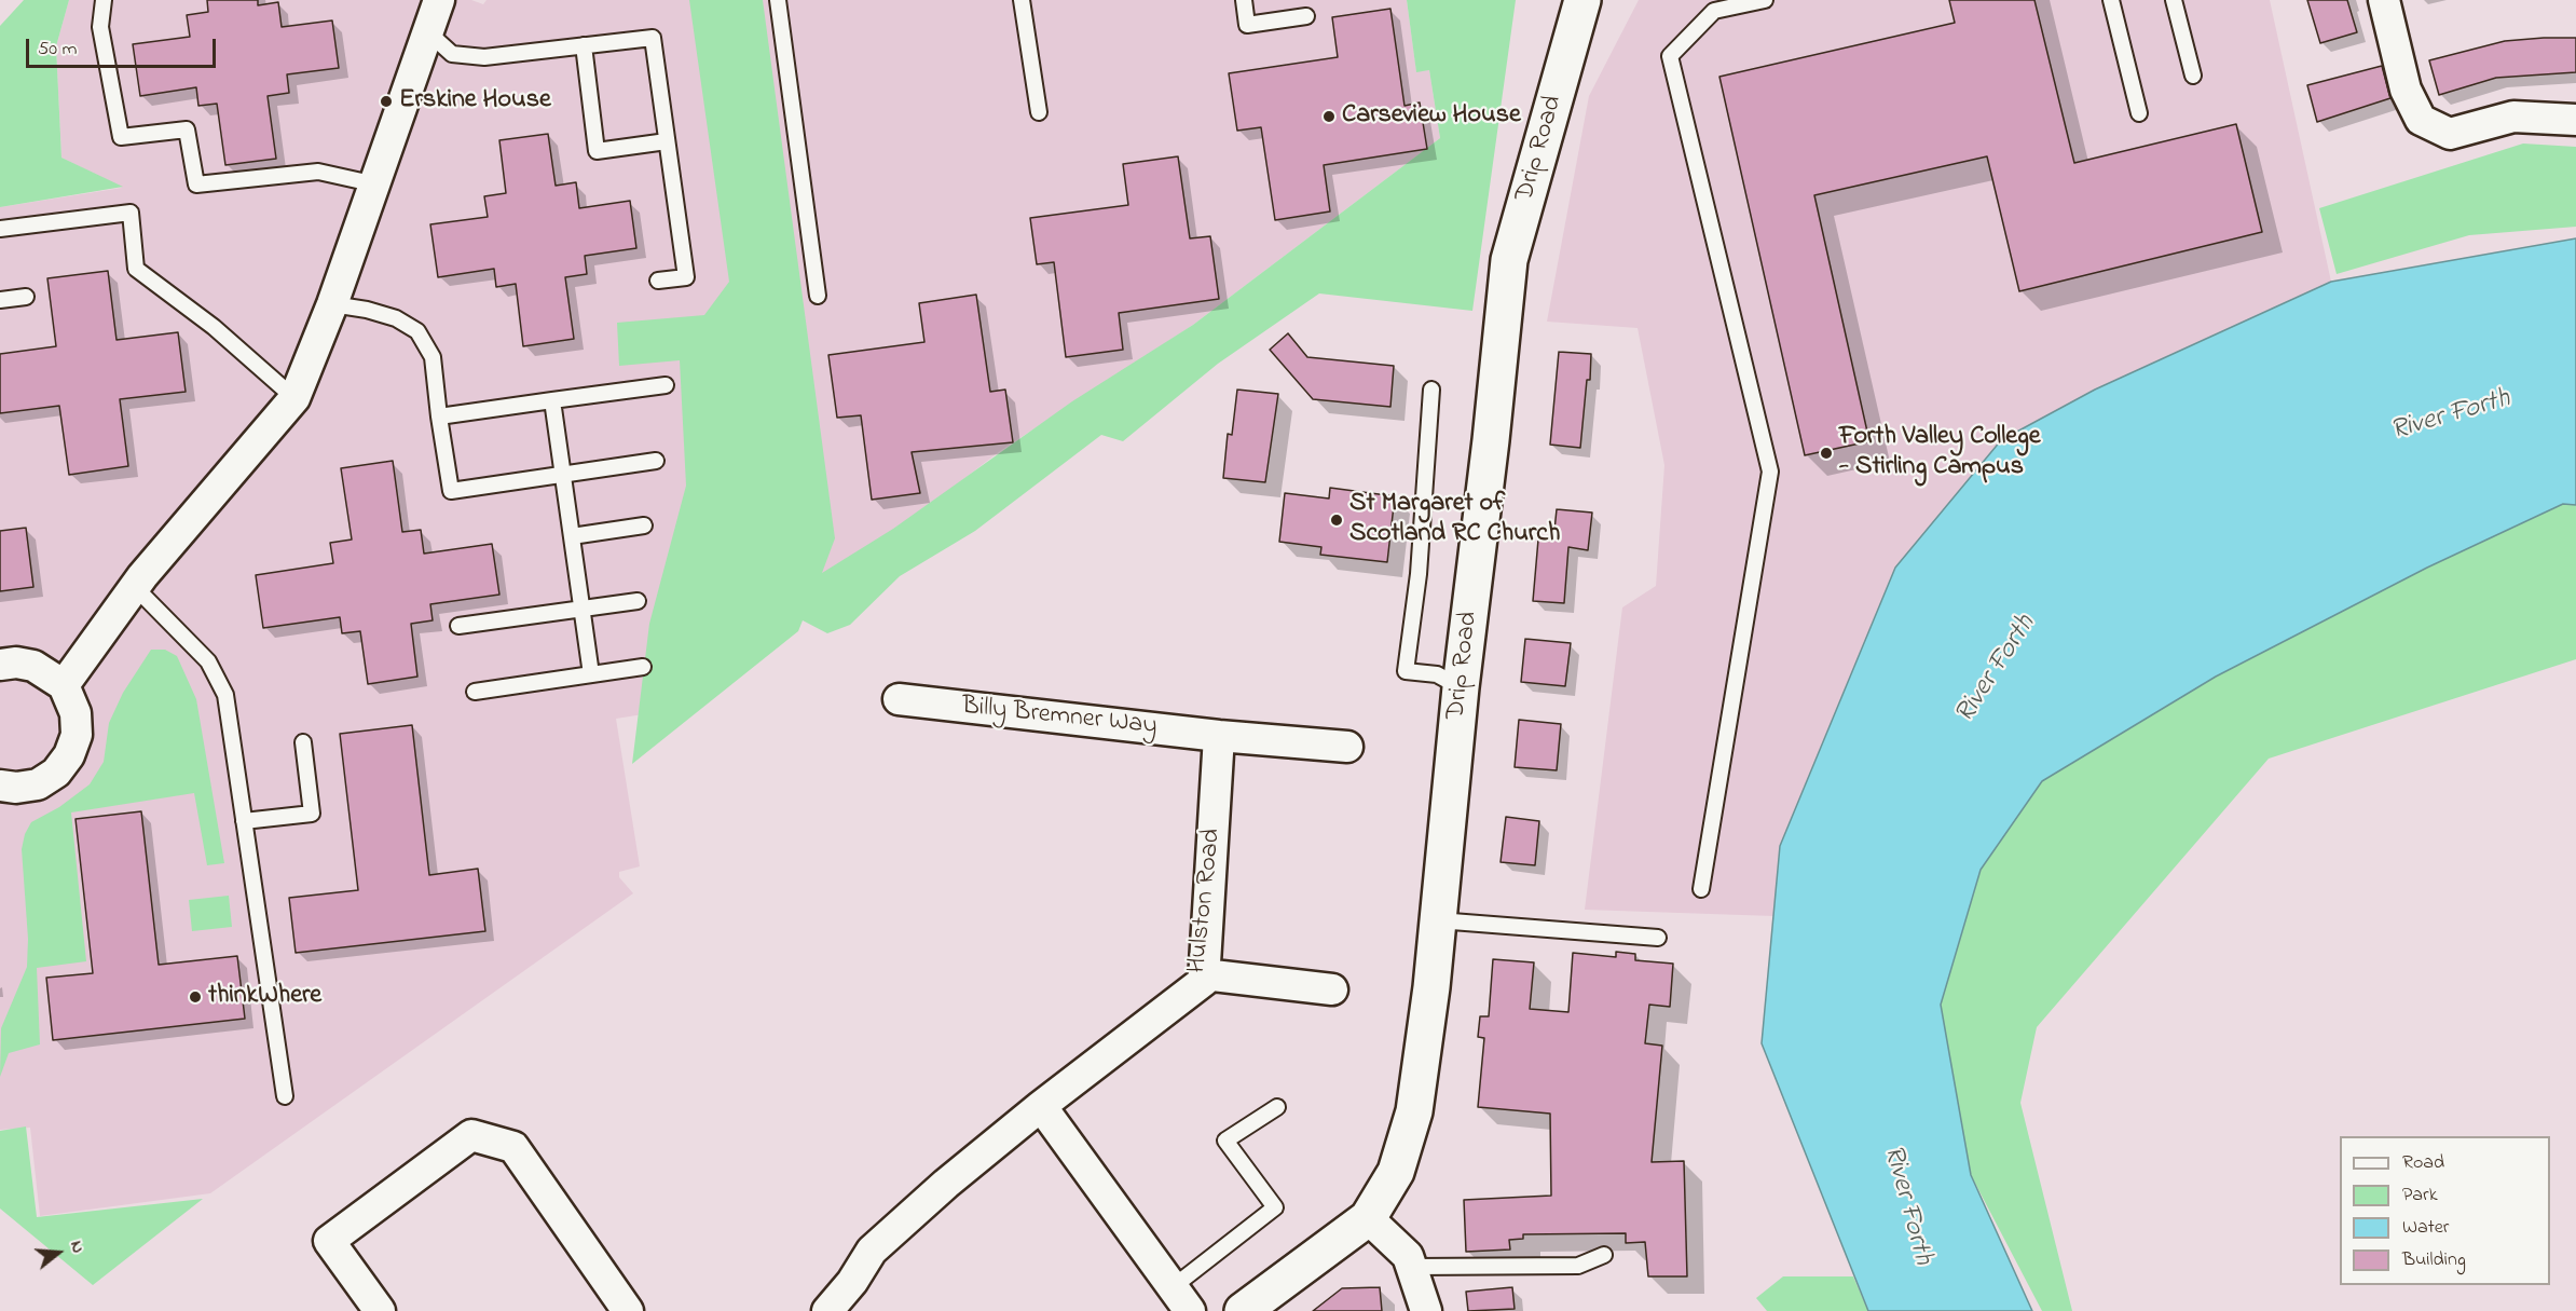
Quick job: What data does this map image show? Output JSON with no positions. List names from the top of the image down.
{
  "streets": {
    "street": ["Drip Road", "Billy Bremner Way", "Hulston Road"]
  },
  "crossings": [
    ["Billy Bremner Way", "Hulston Road"]
  ],
  "water": ["River Forth"],
  "places": [
    "Erskine House",
    "Carseview House",
    "Forth Valley College - Stirling Campus",
    "St Margaret of Scotland RC Church",
    "thinkWhere"
  ],
  "legend": [
    "Road",
    "Park",
    "Water",
    "Building"
  ],
  "scale_bar": "50 m",
  "north": "right"
}
